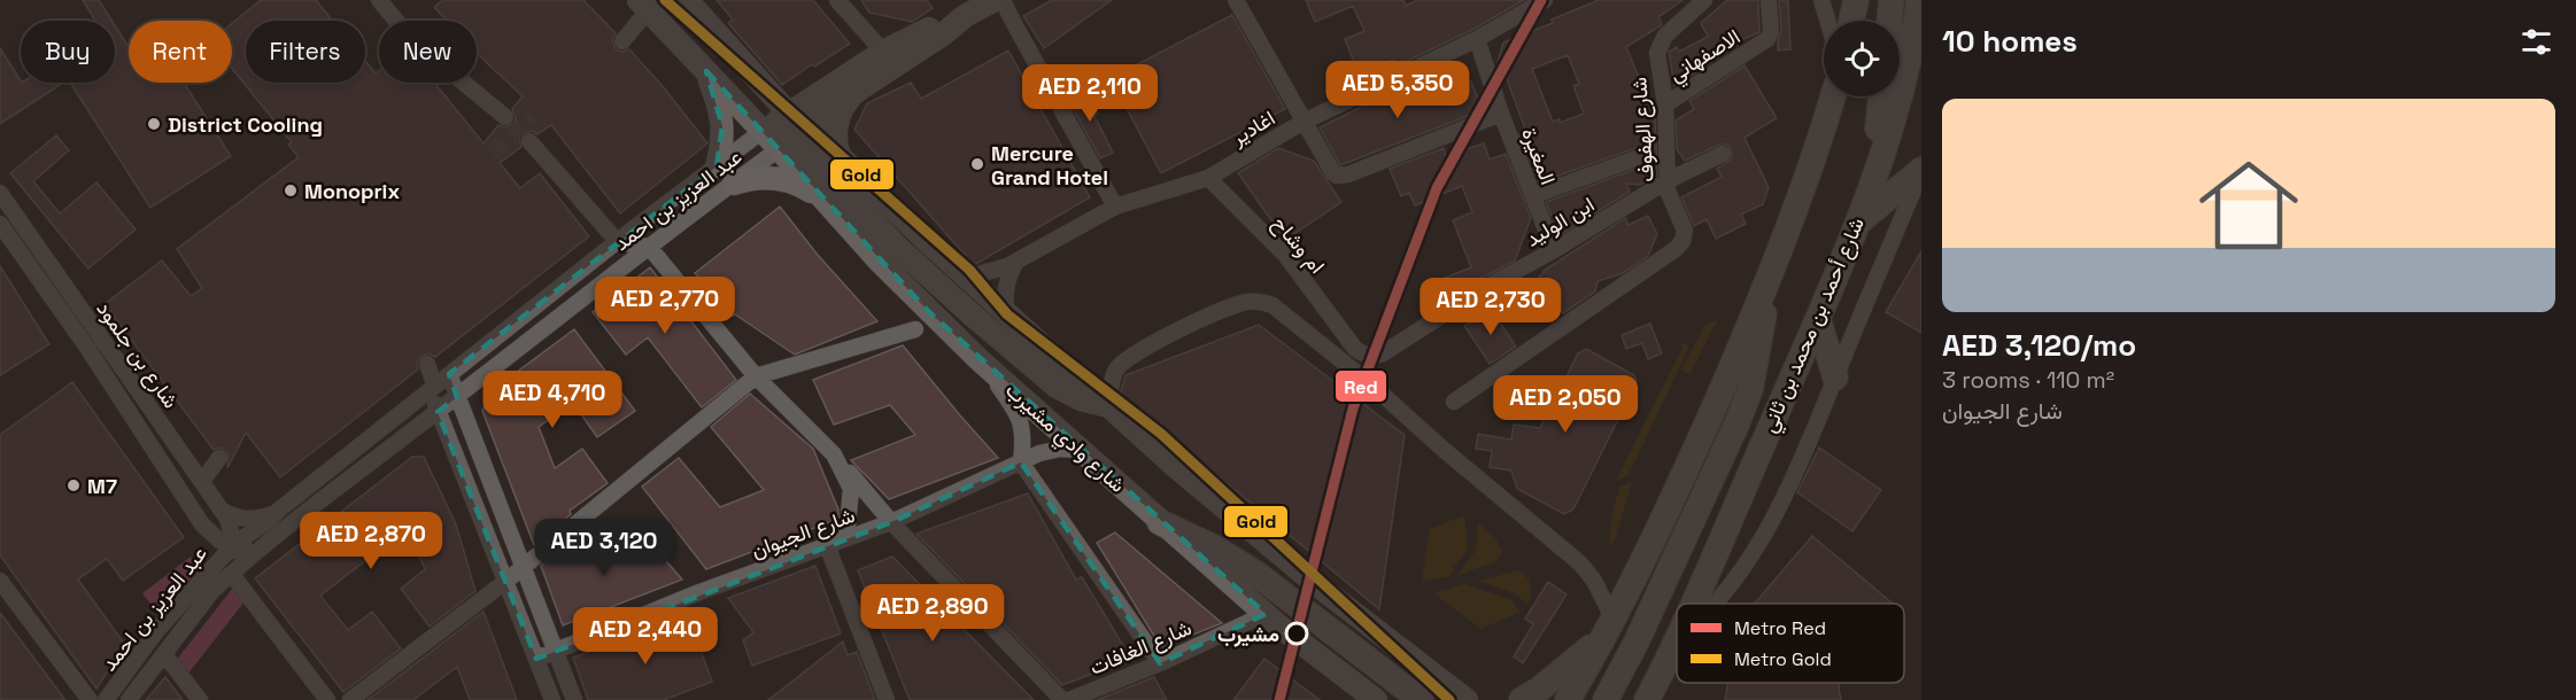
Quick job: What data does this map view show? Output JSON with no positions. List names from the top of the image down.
{
  "streets": {
    "main road": ["شارع أحمد بن محمد بن ثاني"],
    "street": [
      "الاصفهاني",
      "اغادير",
      "شارع الهفوف",
      "المغيرة",
      "عبد العزيز بن احمد",
      "ابن الوليد",
      "ام وشاح",
      "شارع بن جلمود",
      "شارع وادي مشيرب",
      "شارع الجيوان",
      "شارع الغافات"
    ]
  },
  "crossings": [
    ["الاصفهاني", "شارع الهفوف"],
    ["اغادير", "المغيرة"],
    ["اغادير", "ام وشاح"],
    ["شارع الهفوف", "ابن الوليد"],
    ["المغيرة", "ابن الوليد"],
    ["عبد العزيز بن احمد", "شارع بن جلمود"],
    ["عبد العزيز بن احمد", "شارع وادي مشيرب"],
    ["ابن الوليد", "ام وشاح"],
    ["شارع وادي مشيرب", "شارع الجيوان"],
    ["شارع وادي مشيرب", "شارع الغافات"]
  ],
  "places": [
    "District Cooling",
    "Mercure Grand Hotel",
    "Monoprix",
    "M7",
    "مشيرب"
  ],
  "lines": ["metro line Red", "metro line Gold"],
  "legend": ["Metro Red", "Metro Gold"],
  "page": {
    "heading": "10 homes",
    "chip": [
      "Buy",
      "Rent",
      "Filters",
      "New"
    ],
    "price": [
      "AED 5,350",
      "AED 2,110",
      "AED 2,770",
      "AED 2,730",
      "AED 4,710",
      "AED 2,050",
      "AED 2,870",
      "AED 3,120",
      "AED 2,890",
      "AED 2,440"
    ],
    "list": [
      {
        "name": "AED 3,120/mo",
        "note": "3 rooms · 110 m² · شارع الجيوان"
      }
    ]
  }
}
